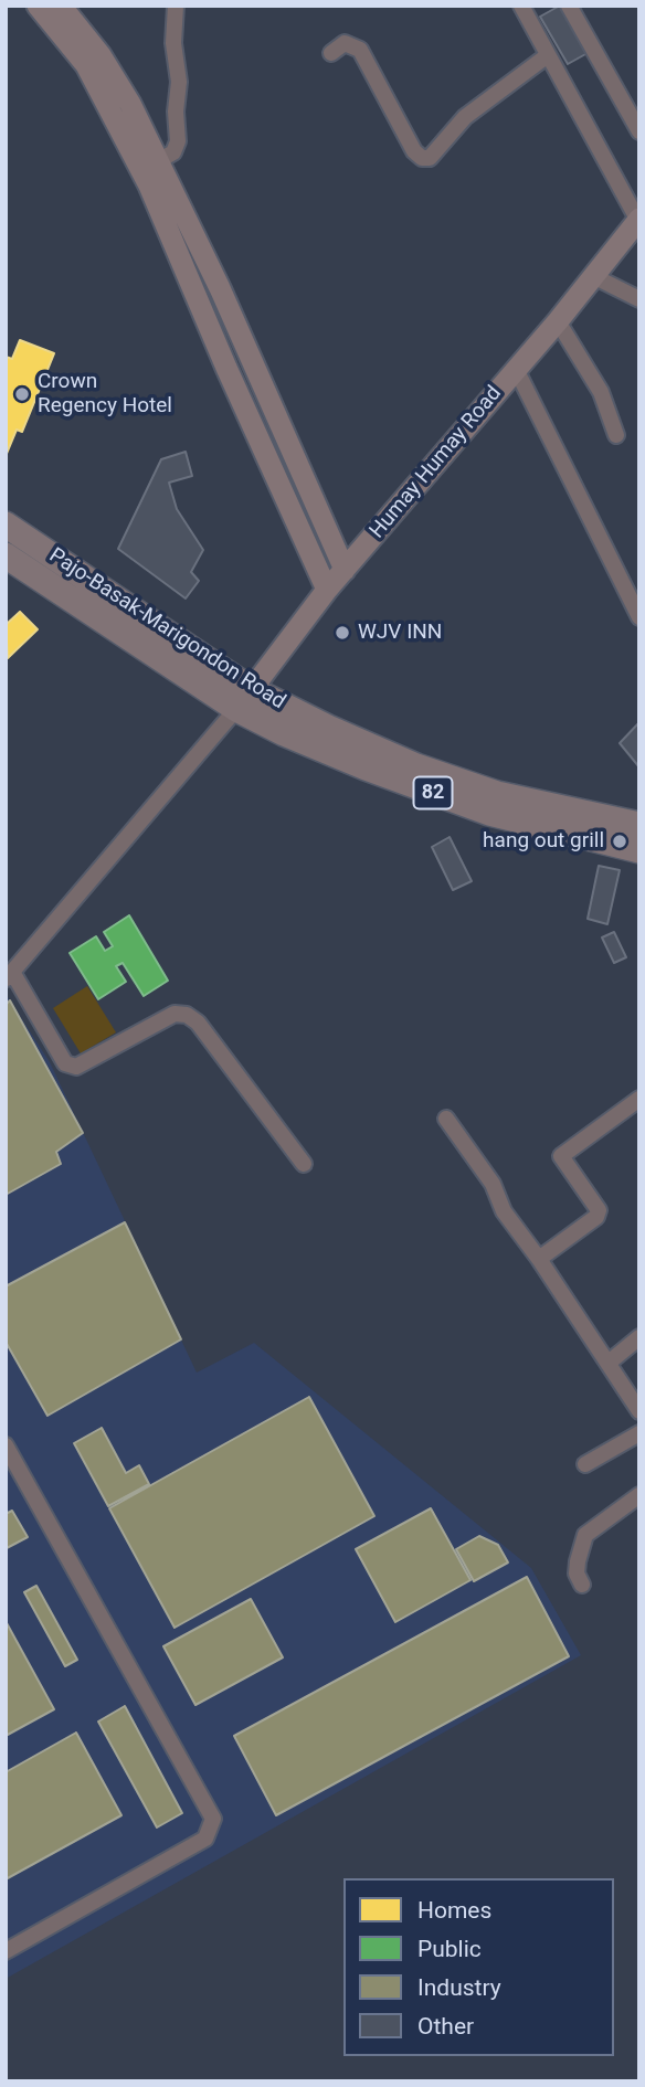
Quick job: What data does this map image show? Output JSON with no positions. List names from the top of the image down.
{
  "streets": {
    "main road": ["Pajo-Basak-Marigondon Road", "82"],
    "street": ["Humay Humay Road"]
  },
  "crossings": [
    ["Humay Humay Road", "Pajo-Basak-Marigondon Road"]
  ],
  "places": ["Crown Regency Hotel", "WJV INN", "hang out grill"],
  "legend": [
    "Homes",
    "Public",
    "Industry",
    "Other"
  ]
}
